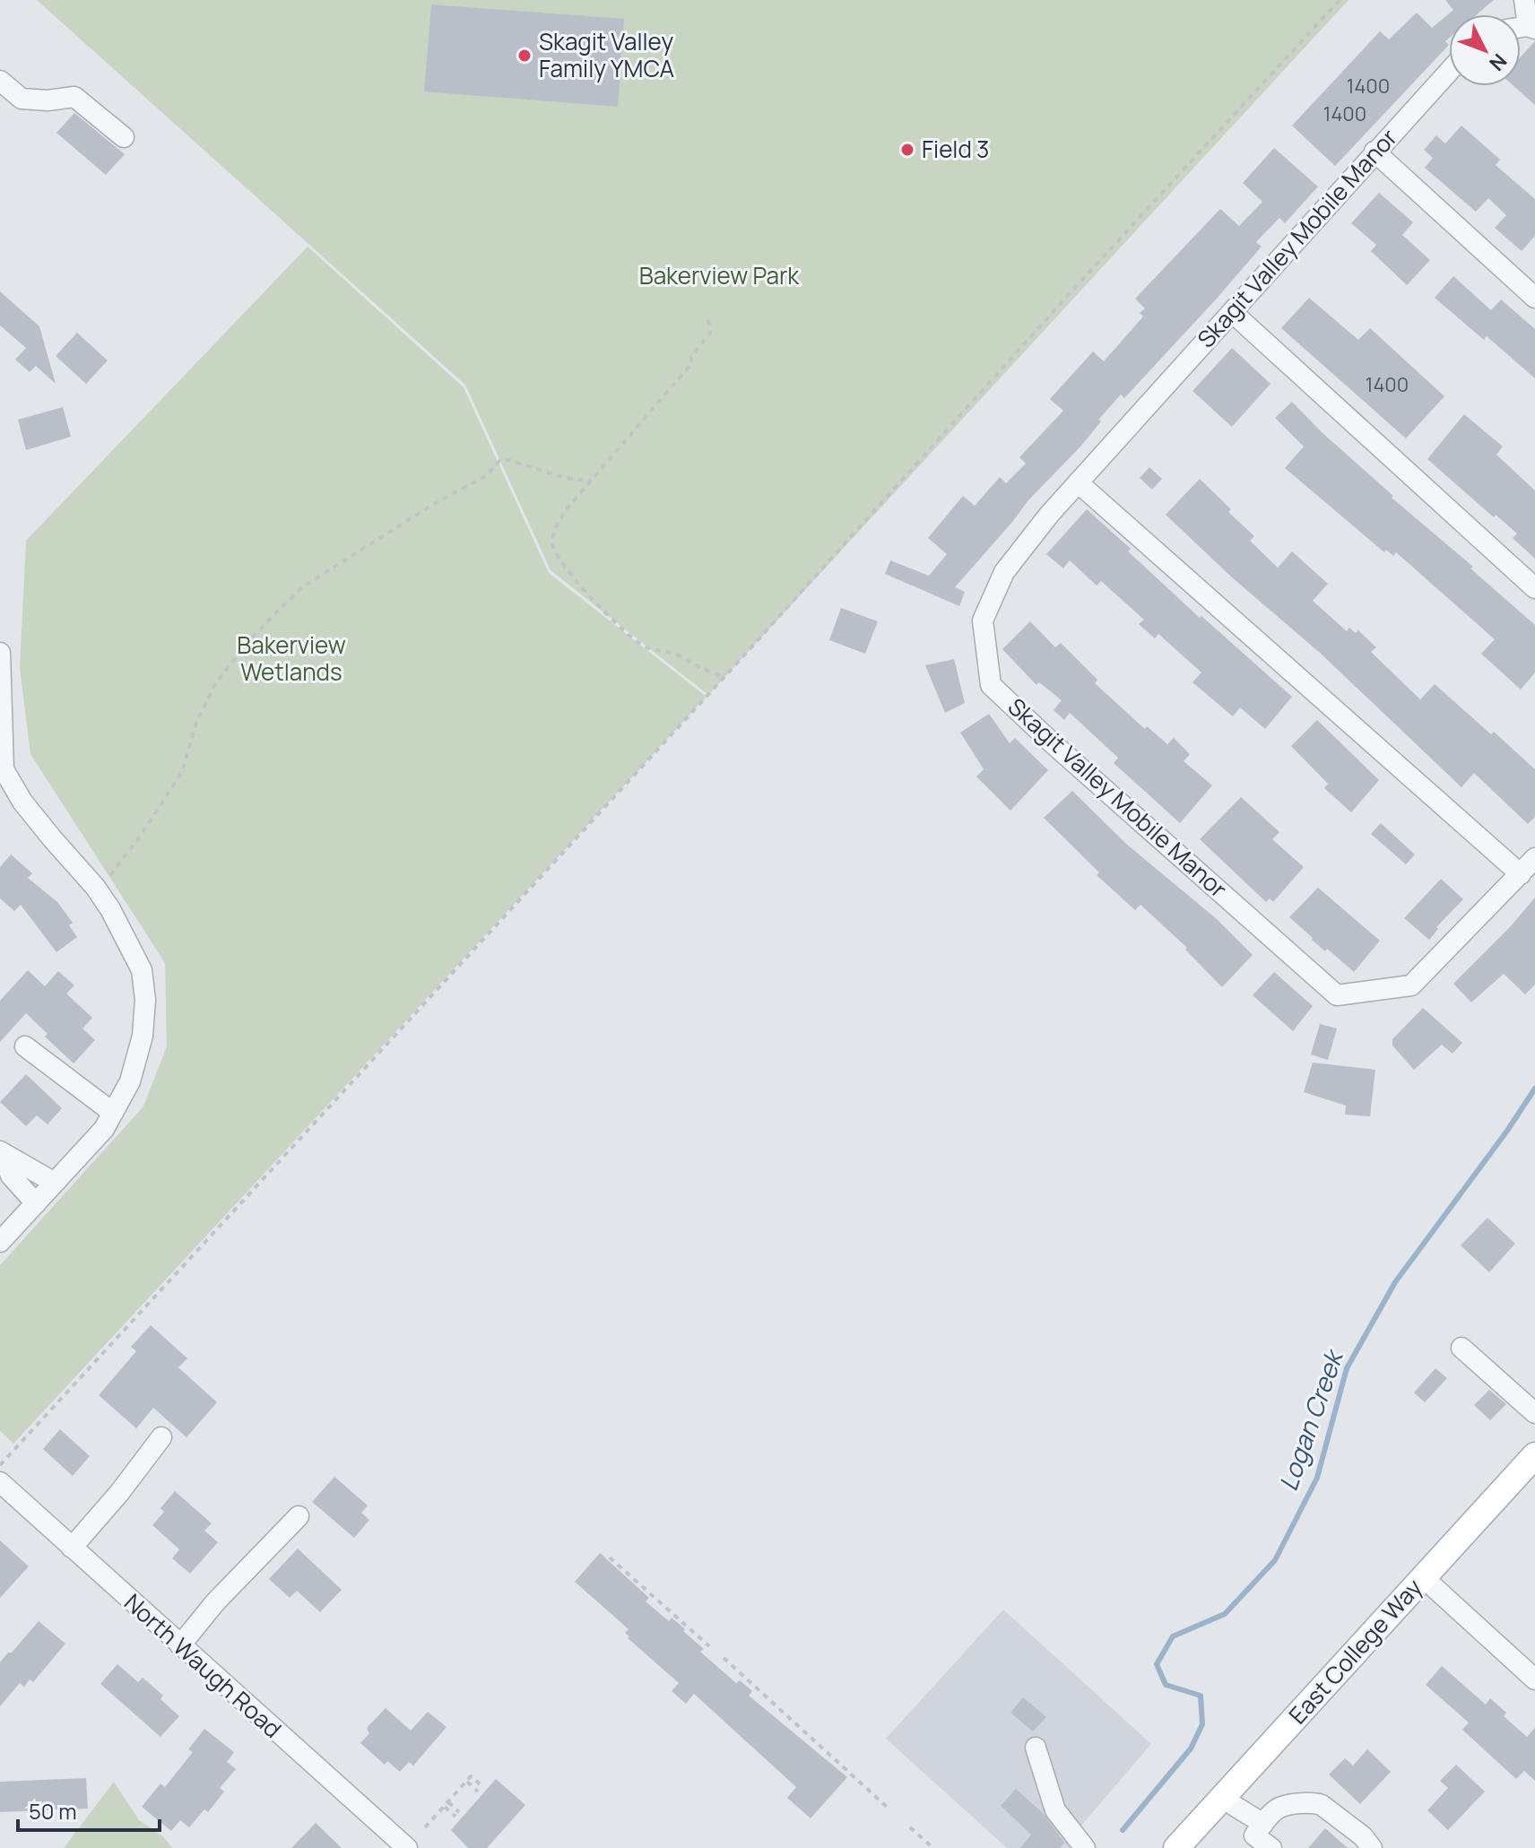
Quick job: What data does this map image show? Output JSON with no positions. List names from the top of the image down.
{
  "streets": {
    "main road": ["East College Way"],
    "street": ["Skagit Valley Mobile Manor", "North Waugh Road"]
  },
  "water": ["Logan Creek"],
  "parks": ["Bakerview Park", "Bakerview Wetlands"],
  "places": ["Skagit Valley Family YMCA", "Field 3"],
  "house_numbers": ["1400", "1400", "1400"],
  "scale_bar": "50 m",
  "north": "bottom right"
}
